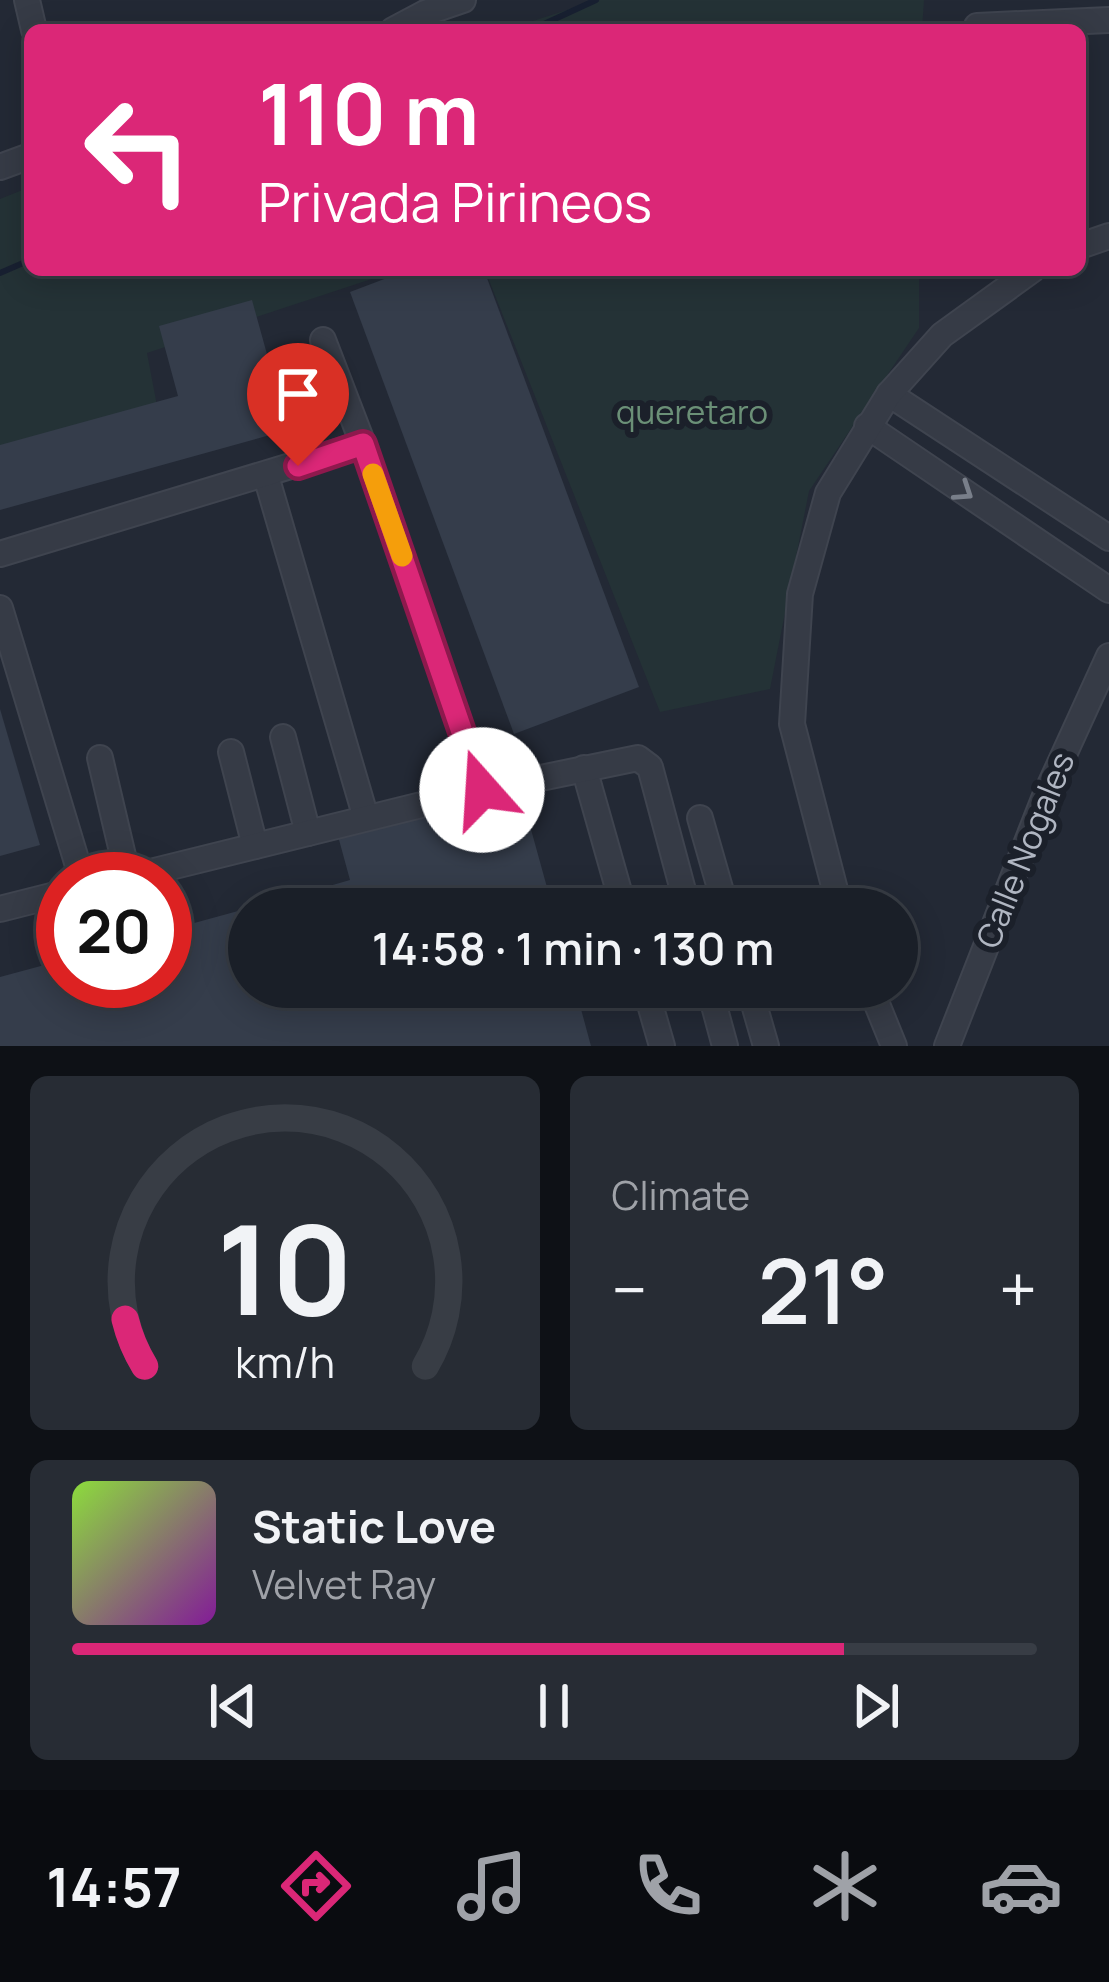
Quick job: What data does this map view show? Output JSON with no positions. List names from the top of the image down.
{
  "streets": {
    "street": ["Calle Nogales"]
  },
  "parks": ["queretaro"],
  "page": {
    "turn": ["110 m", "Privada Pirineos"],
    "limit": "20",
    "trip": "14:58 · 1 min · 130 m",
    "tile": "Climate",
    "heat": ["−", "21°", "+"],
    "song": ["Static Love", "Velvet Ray"],
    "tabs": "14:57",
    "gauge": ["10", "km/h"]
  }
}
